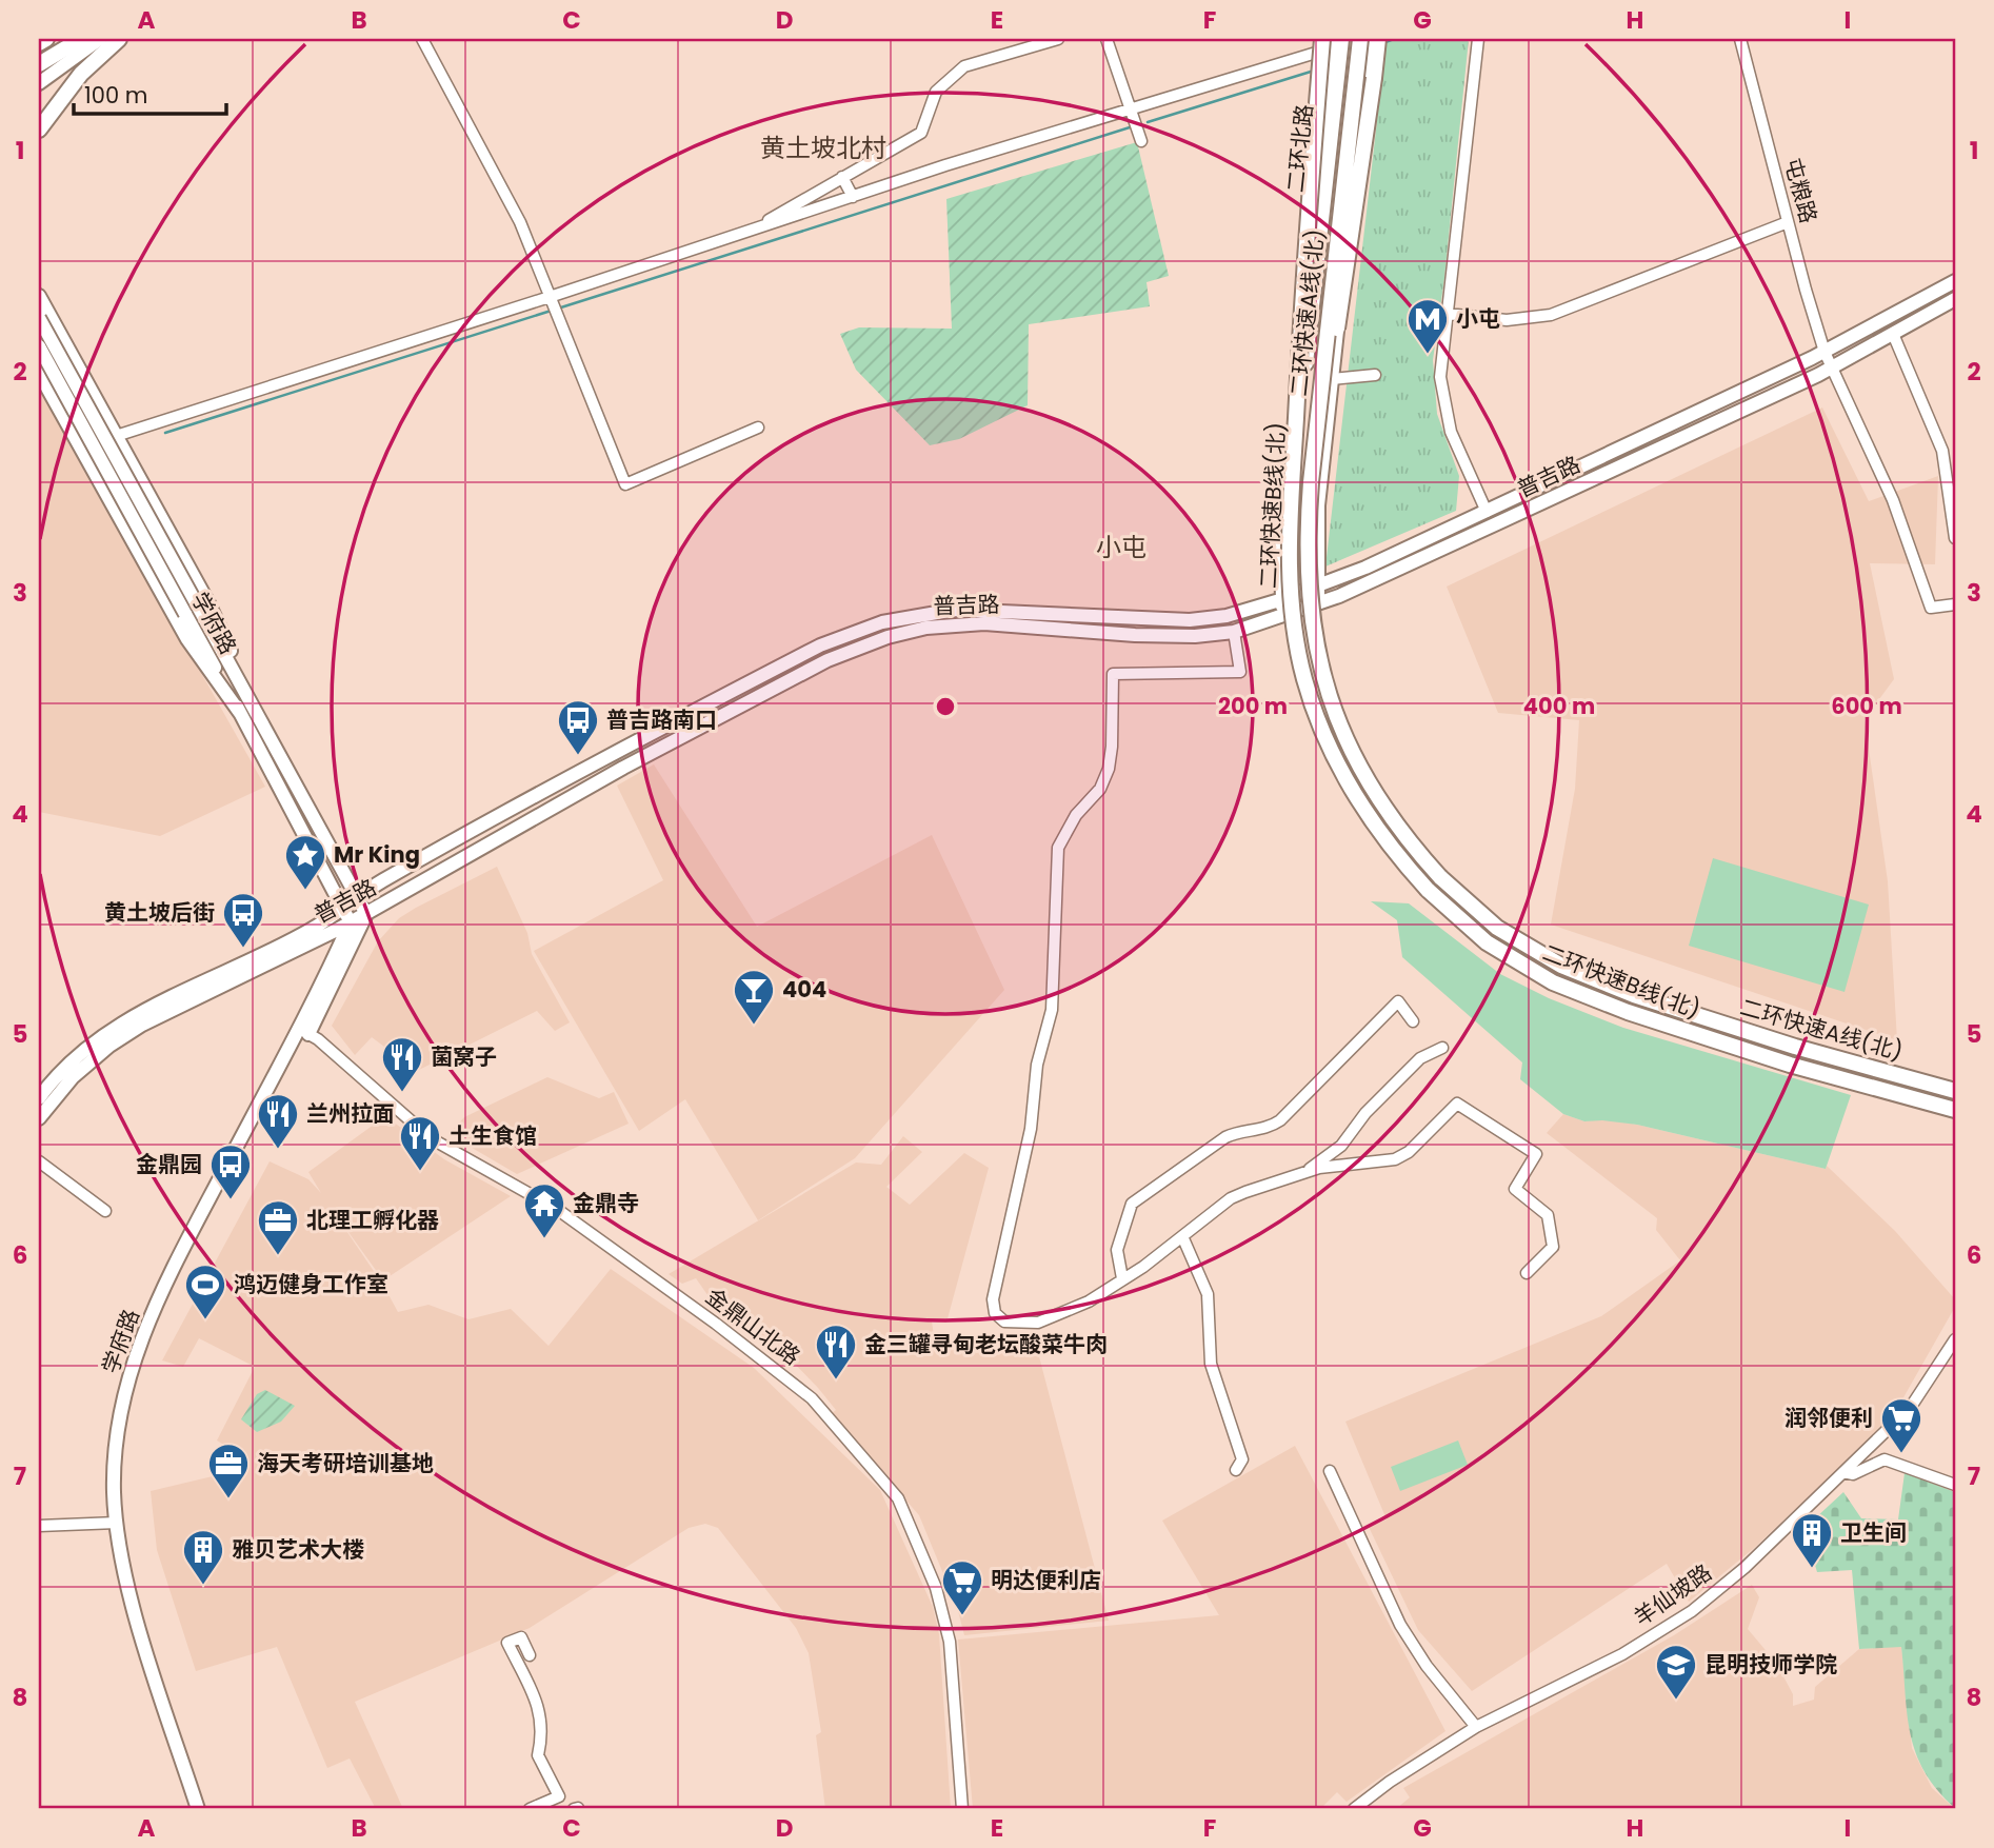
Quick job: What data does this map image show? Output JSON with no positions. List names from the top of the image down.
{
  "streets": {
    "highway": ["二环快速A线(北)", "二环快速B线(北)"],
    "main road": ["二环北路", "普吉路", "学府路"],
    "street": ["屯粮路", "金鼎山北路", "羊仙坡路"]
  },
  "crossings": [
    ["二环北路", "普吉路"],
    ["二环北路", "二环快速B线(北)"],
    ["屯粮路", "普吉路"],
    ["普吉路", "学府路"],
    ["学府路", "金鼎山北路"]
  ],
  "districts": ["黄土坡北村", "小屯"],
  "places": {
    "metro station": ["小屯"],
    "bus stop": ["普吉路南口", "黄土坡后街", "金鼎园"],
    "place": ["Mr King"],
    "bar": ["404"],
    "restaurant": [
      "菌窝子",
      "兰州拉面",
      "土生食馆",
      "金三罐寻甸老坛酸菜牛肉"
    ],
    "temple": ["金鼎寺"],
    "office": ["北理工孵化器", "海天考研培训基地"],
    "sports": ["鸿迈健身工作室"],
    "supermarket": ["润邻便利", "明达便利店"],
    "building": ["卫生间", "雅贝艺术大楼"],
    "school or university": ["昆明技师学院"]
  },
  "scale_bar": "100 m",
  "grid": {
    "columns": [
      "A",
      "B",
      "C",
      "D",
      "E",
      "F",
      "G",
      "H",
      "I"
    ],
    "rows": [
      "1",
      "2",
      "3",
      "4",
      "5",
      "6",
      "7",
      "8"
    ]
  },
  "rings": ["200 m", "400 m", "600 m"]
}
